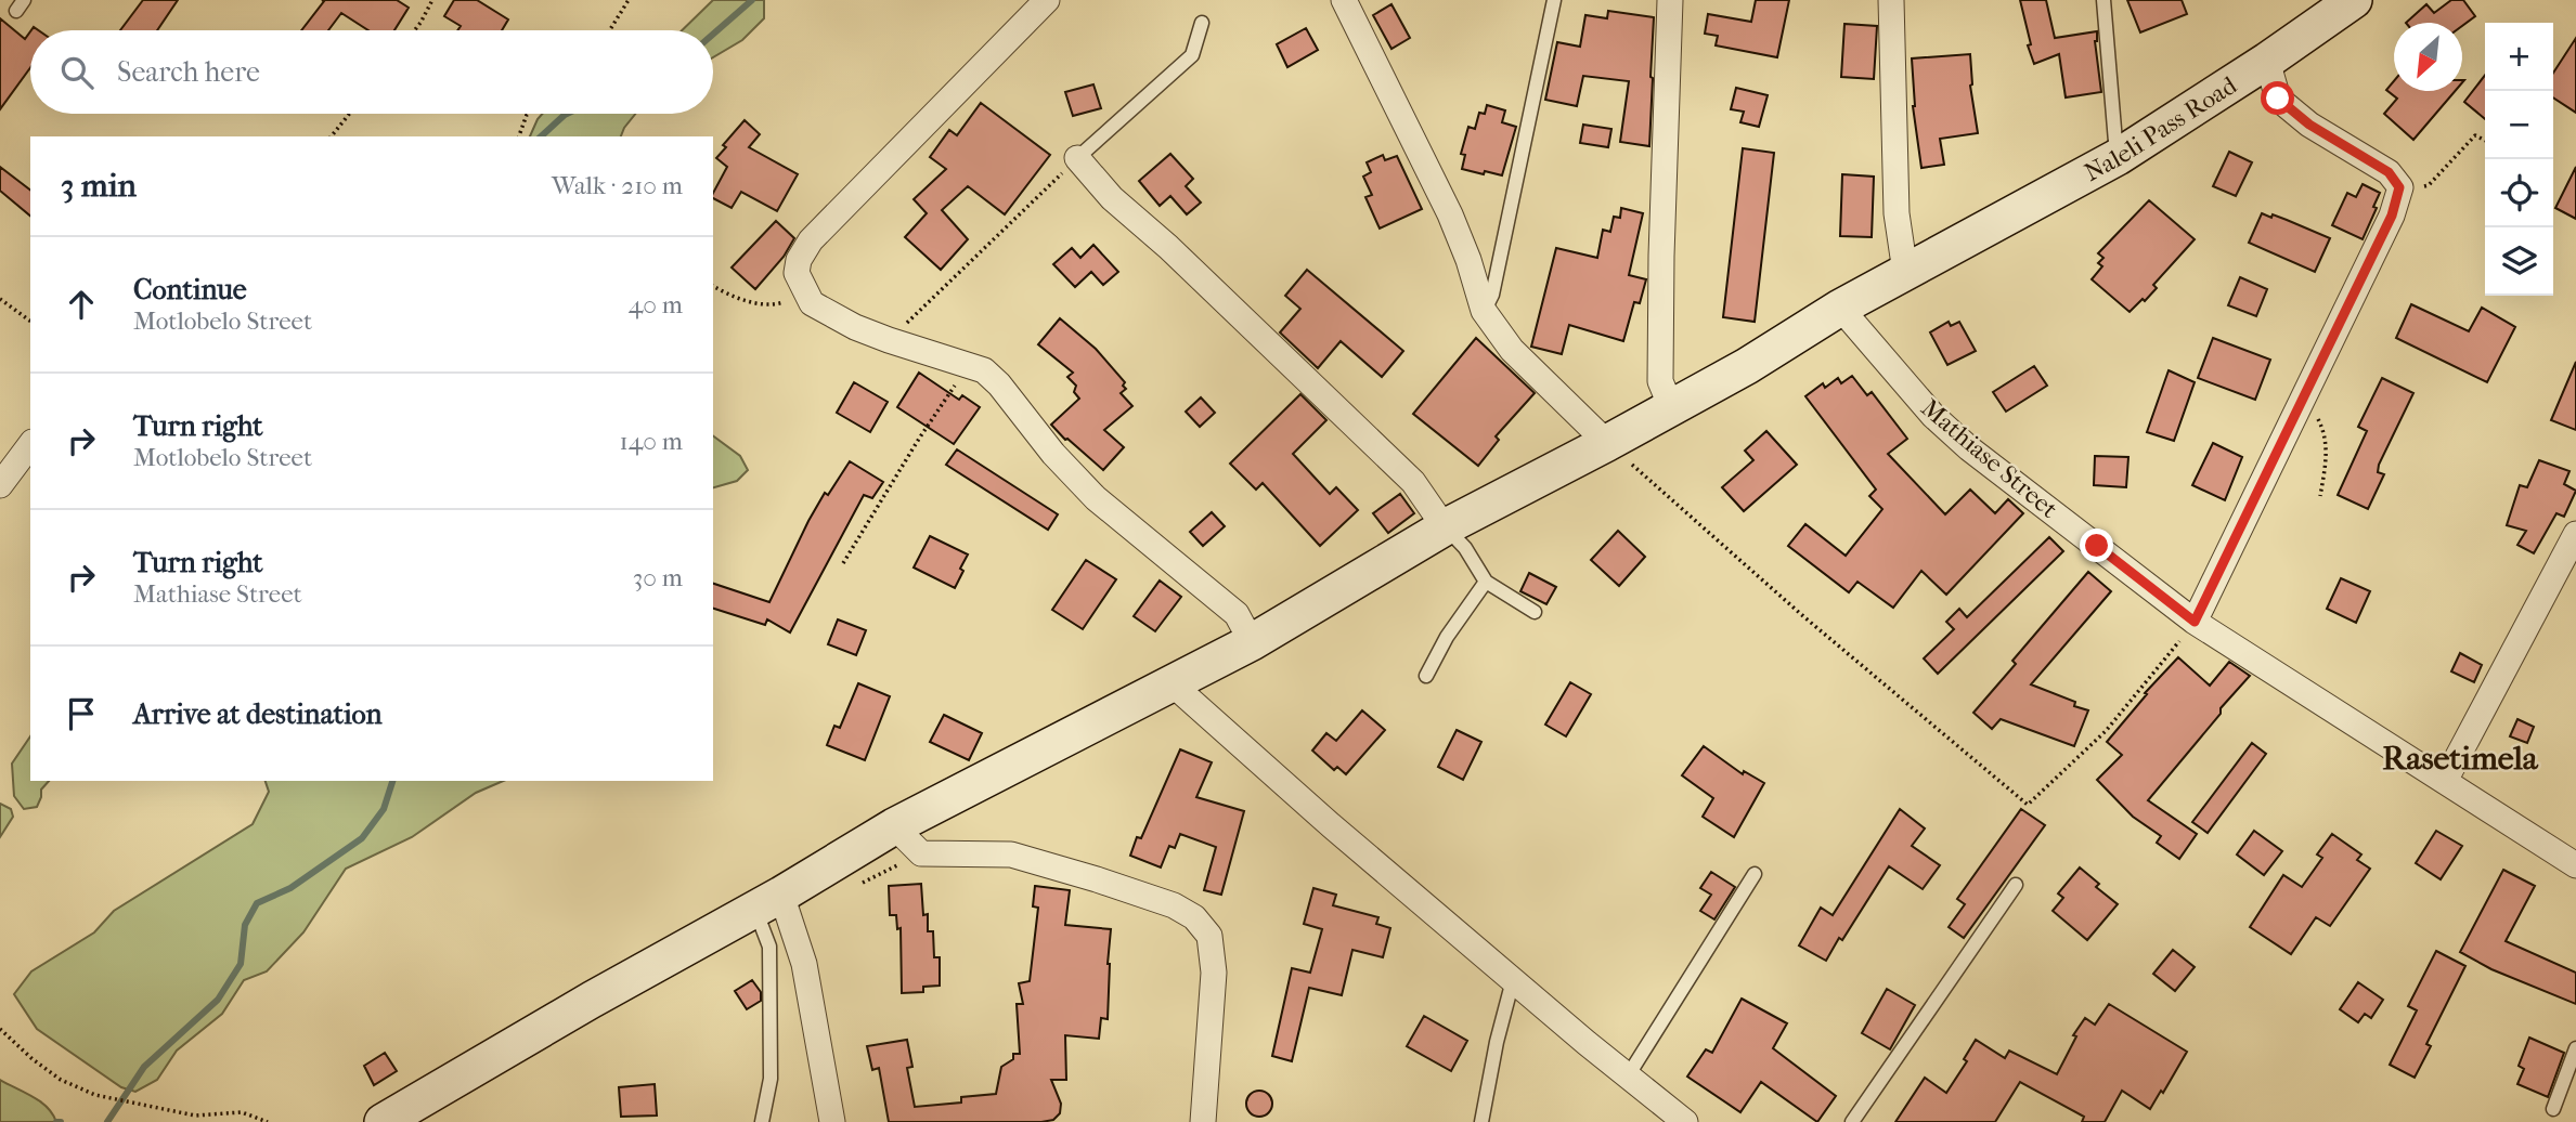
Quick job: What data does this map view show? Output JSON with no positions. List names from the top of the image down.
{
  "streets": {
    "main road": ["Naleli Pass Road"],
    "street": ["Mathiase Street"]
  },
  "crossings": [
    ["Naleli Pass Road", "Mathiase Street"]
  ],
  "districts": ["Rasetimela"],
  "north": "bottom left",
  "page": {
    "map_buttons": ["+", "−"],
    "search": "Search here",
    "heading": ["3 min", "Walk · 210 m"],
    "list": [
      ["Continue", "Motlobelo Street", "40 m"],
      ["Turn right", "Motlobelo Street", "140 m"],
      ["Turn right", "Mathiase Street", "30 m"],
      "Arrive at destination"
    ]
  }
}
